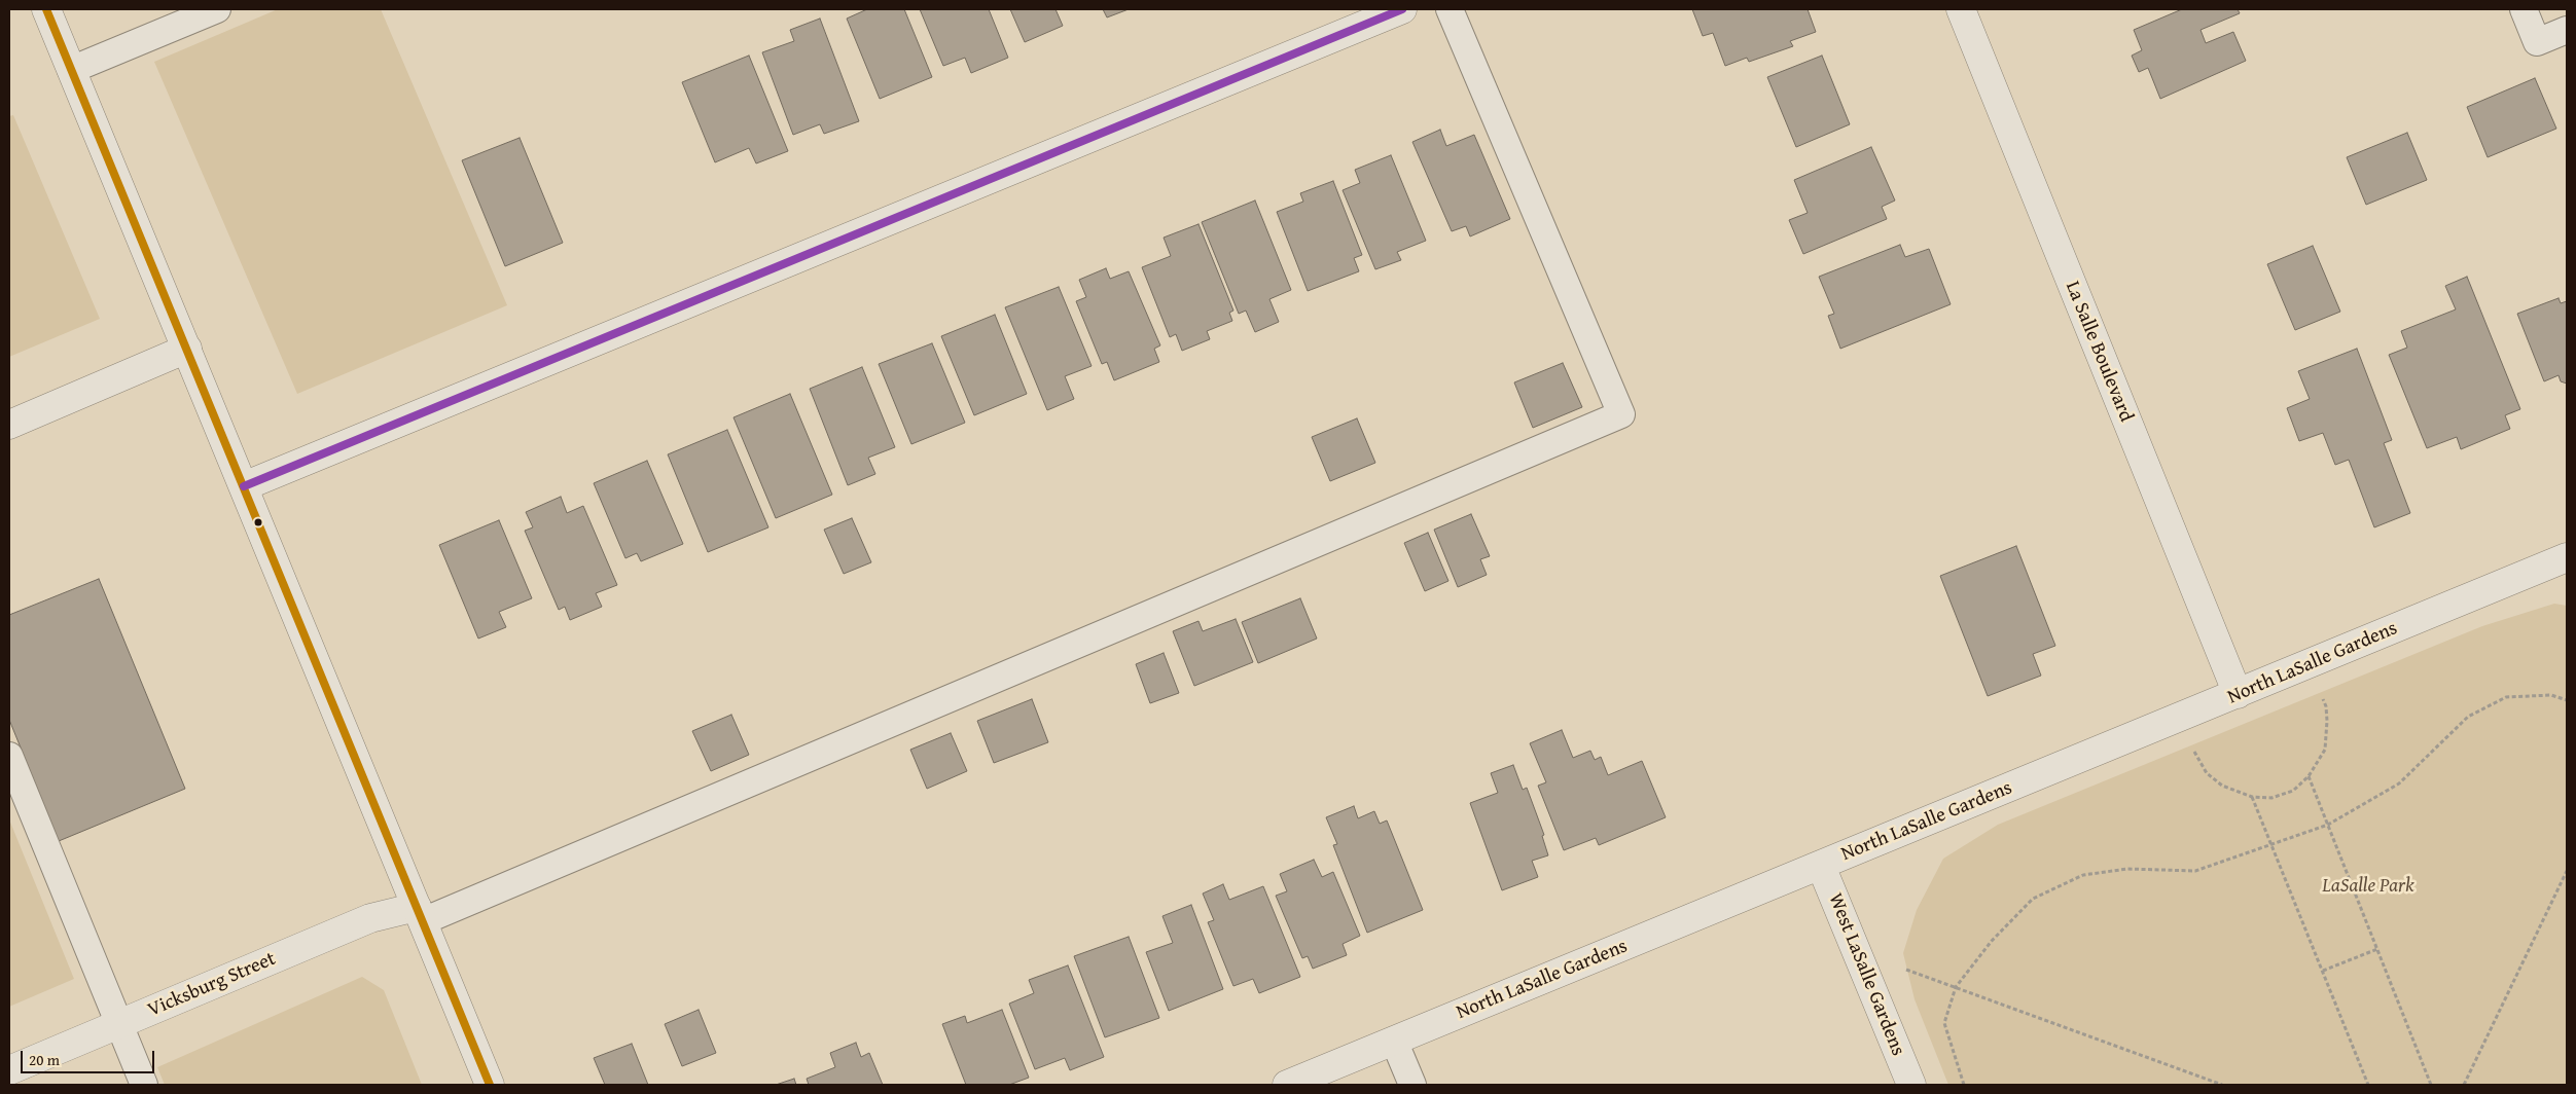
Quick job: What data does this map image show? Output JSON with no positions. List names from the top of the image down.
{
  "streets": {
    "street": [
      "La Salle Boulevard",
      "North LaSalle Gardens",
      "West LaSalle Gardens",
      "Vicksburg Street"
    ]
  },
  "crossings": [
    ["La Salle Boulevard", "North LaSalle Gardens"],
    ["North LaSalle Gardens", "West LaSalle Gardens"]
  ],
  "parks": ["LaSalle Park"],
  "scale_bar": "20 m"
}
